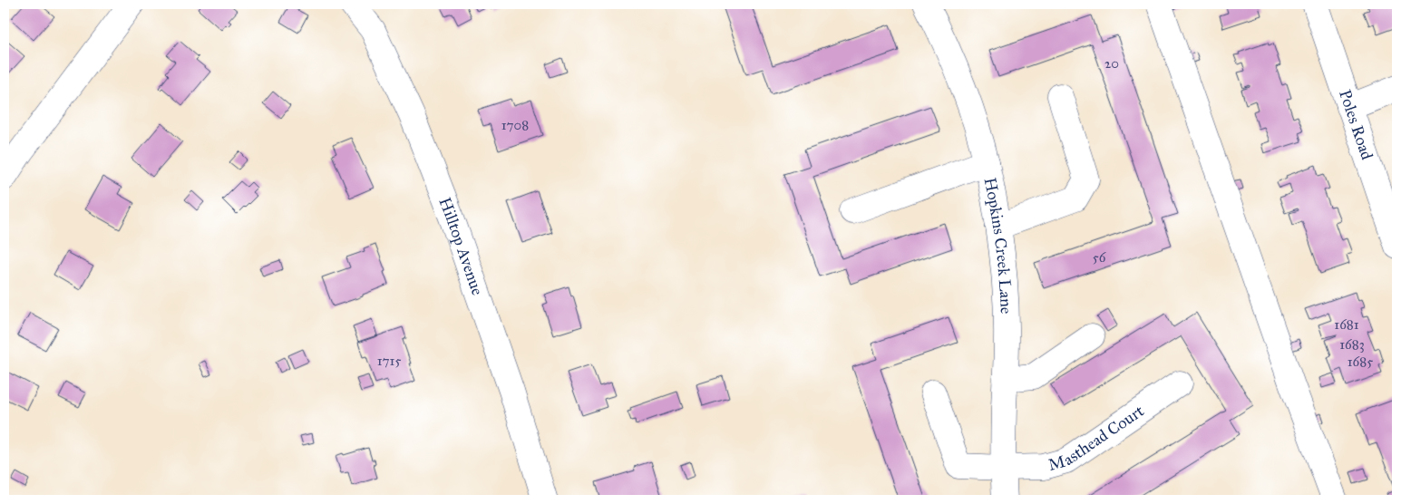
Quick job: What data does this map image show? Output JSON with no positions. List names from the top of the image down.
{
  "streets": {
    "street": [
      "Poles Road",
      "Hilltop Avenue",
      "Hopkins Creek Lane",
      "Masthead Court"
    ]
  },
  "crossings": [
    ["Hopkins Creek Lane", "Masthead Court"]
  ],
  "house_numbers": [
    "20",
    "1708",
    "56",
    "1681",
    "1683",
    "1715",
    "1685"
  ]
}
